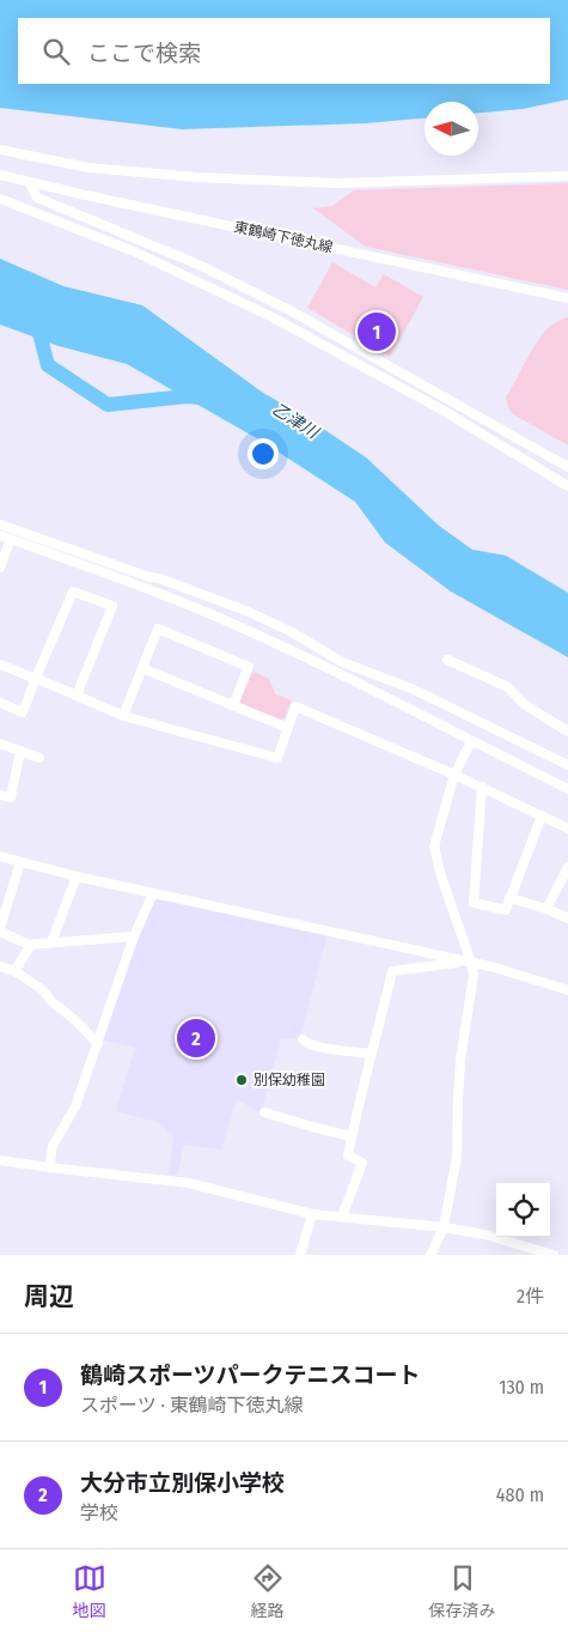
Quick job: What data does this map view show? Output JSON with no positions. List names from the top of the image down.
{
  "streets": {
    "street": ["東鶴崎下徳丸線"]
  },
  "water": ["乙津川"],
  "places": ["別保幼稚園"],
  "north": "left",
  "page": {
    "search": "ここで検索",
    "pins": ["1", "2"],
    "heading": ["周辺", "2件"],
    "list": [
      {
        "mark": "1",
        "name": "鶴崎スポーツパークテニスコート",
        "note": "スポーツ · 東鶴崎下徳丸線",
        "value": "130 m"
      },
      {
        "mark": "2",
        "name": "大分市立別保小学校",
        "note": "学校",
        "value": "480 m"
      }
    ],
    "nav": ["地図", "経路", "保存済み"]
  }
}
